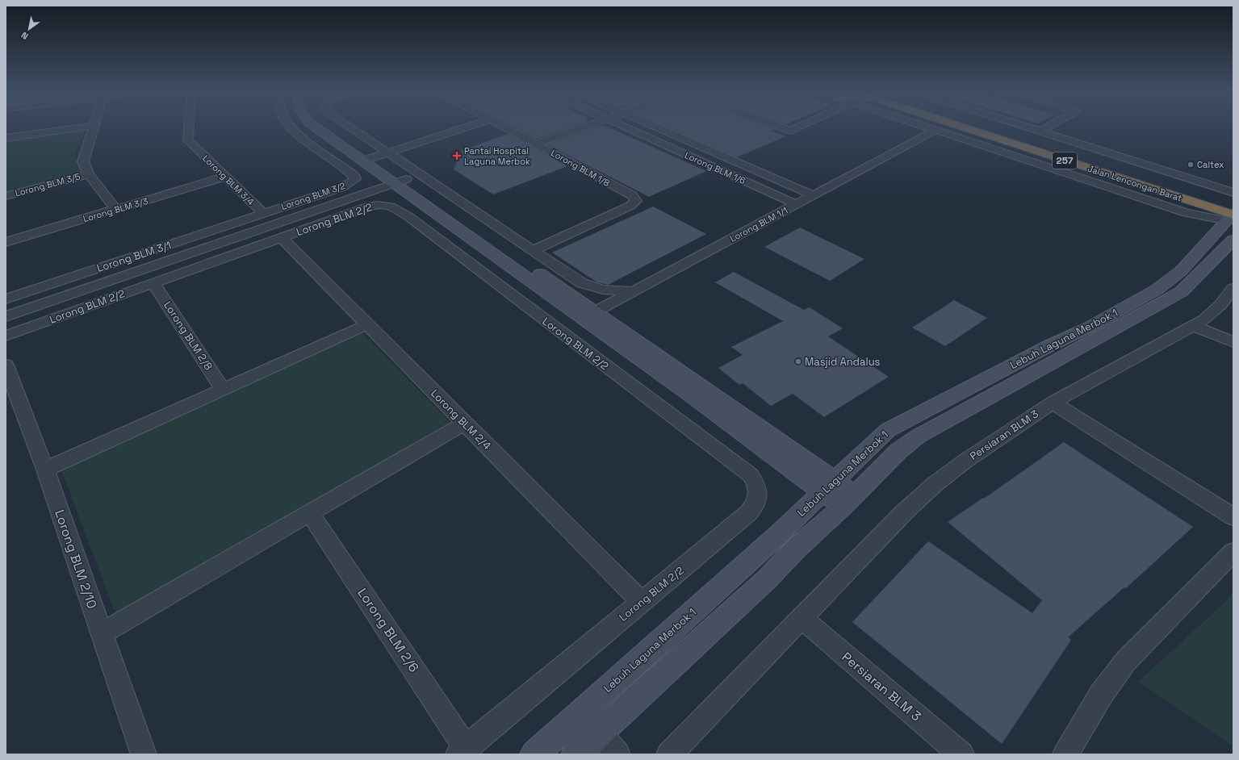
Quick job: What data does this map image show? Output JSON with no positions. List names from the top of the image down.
{
  "streets": {
    "highway": ["257", "Jalan Lencongan Barat"],
    "street": [
      "Lorong BLM 1/8",
      "Lorong BLM 1/6",
      "Lorong BLM 3/4",
      "Lorong BLM 3/5",
      "Lorong BLM 3/2",
      "Lorong BLM 3/3",
      "Lorong BLM 2/2",
      "Lorong BLM 1/1",
      "Lorong BLM 3/1",
      "Lorong BLM 2/8",
      "Lebuh Laguna Merbok 1",
      "Lorong BLM 2/4",
      "Persiaran BLM 3",
      "Lorong BLM 2/10",
      "Lorong BLM 2/6"
    ]
  },
  "crossings": [
    ["Lorong BLM 1/6", "Lorong BLM 1/1"],
    ["Lorong BLM 3/4", "Lorong BLM 3/2"],
    ["Lorong BLM 3/4", "Lorong BLM 3/3"],
    ["Lorong BLM 3/4", "Lorong BLM 3/1"],
    ["Jalan Lencongan Barat", "Lebuh Laguna Merbok 1"],
    ["Lorong BLM 3/2", "Lorong BLM 3/1"],
    ["Lorong BLM 2/2", "Lorong BLM 2/8"],
    ["Lorong BLM 2/2", "Lorong BLM 2/4"],
    ["Lorong BLM 2/2", "Lorong BLM 2/6"]
  ],
  "places": {
    "health": ["Pantai Hospital Laguna Merbok"],
    "other": ["Caltex", "Masjid Andalus"]
  },
  "north": "bottom left"
}
